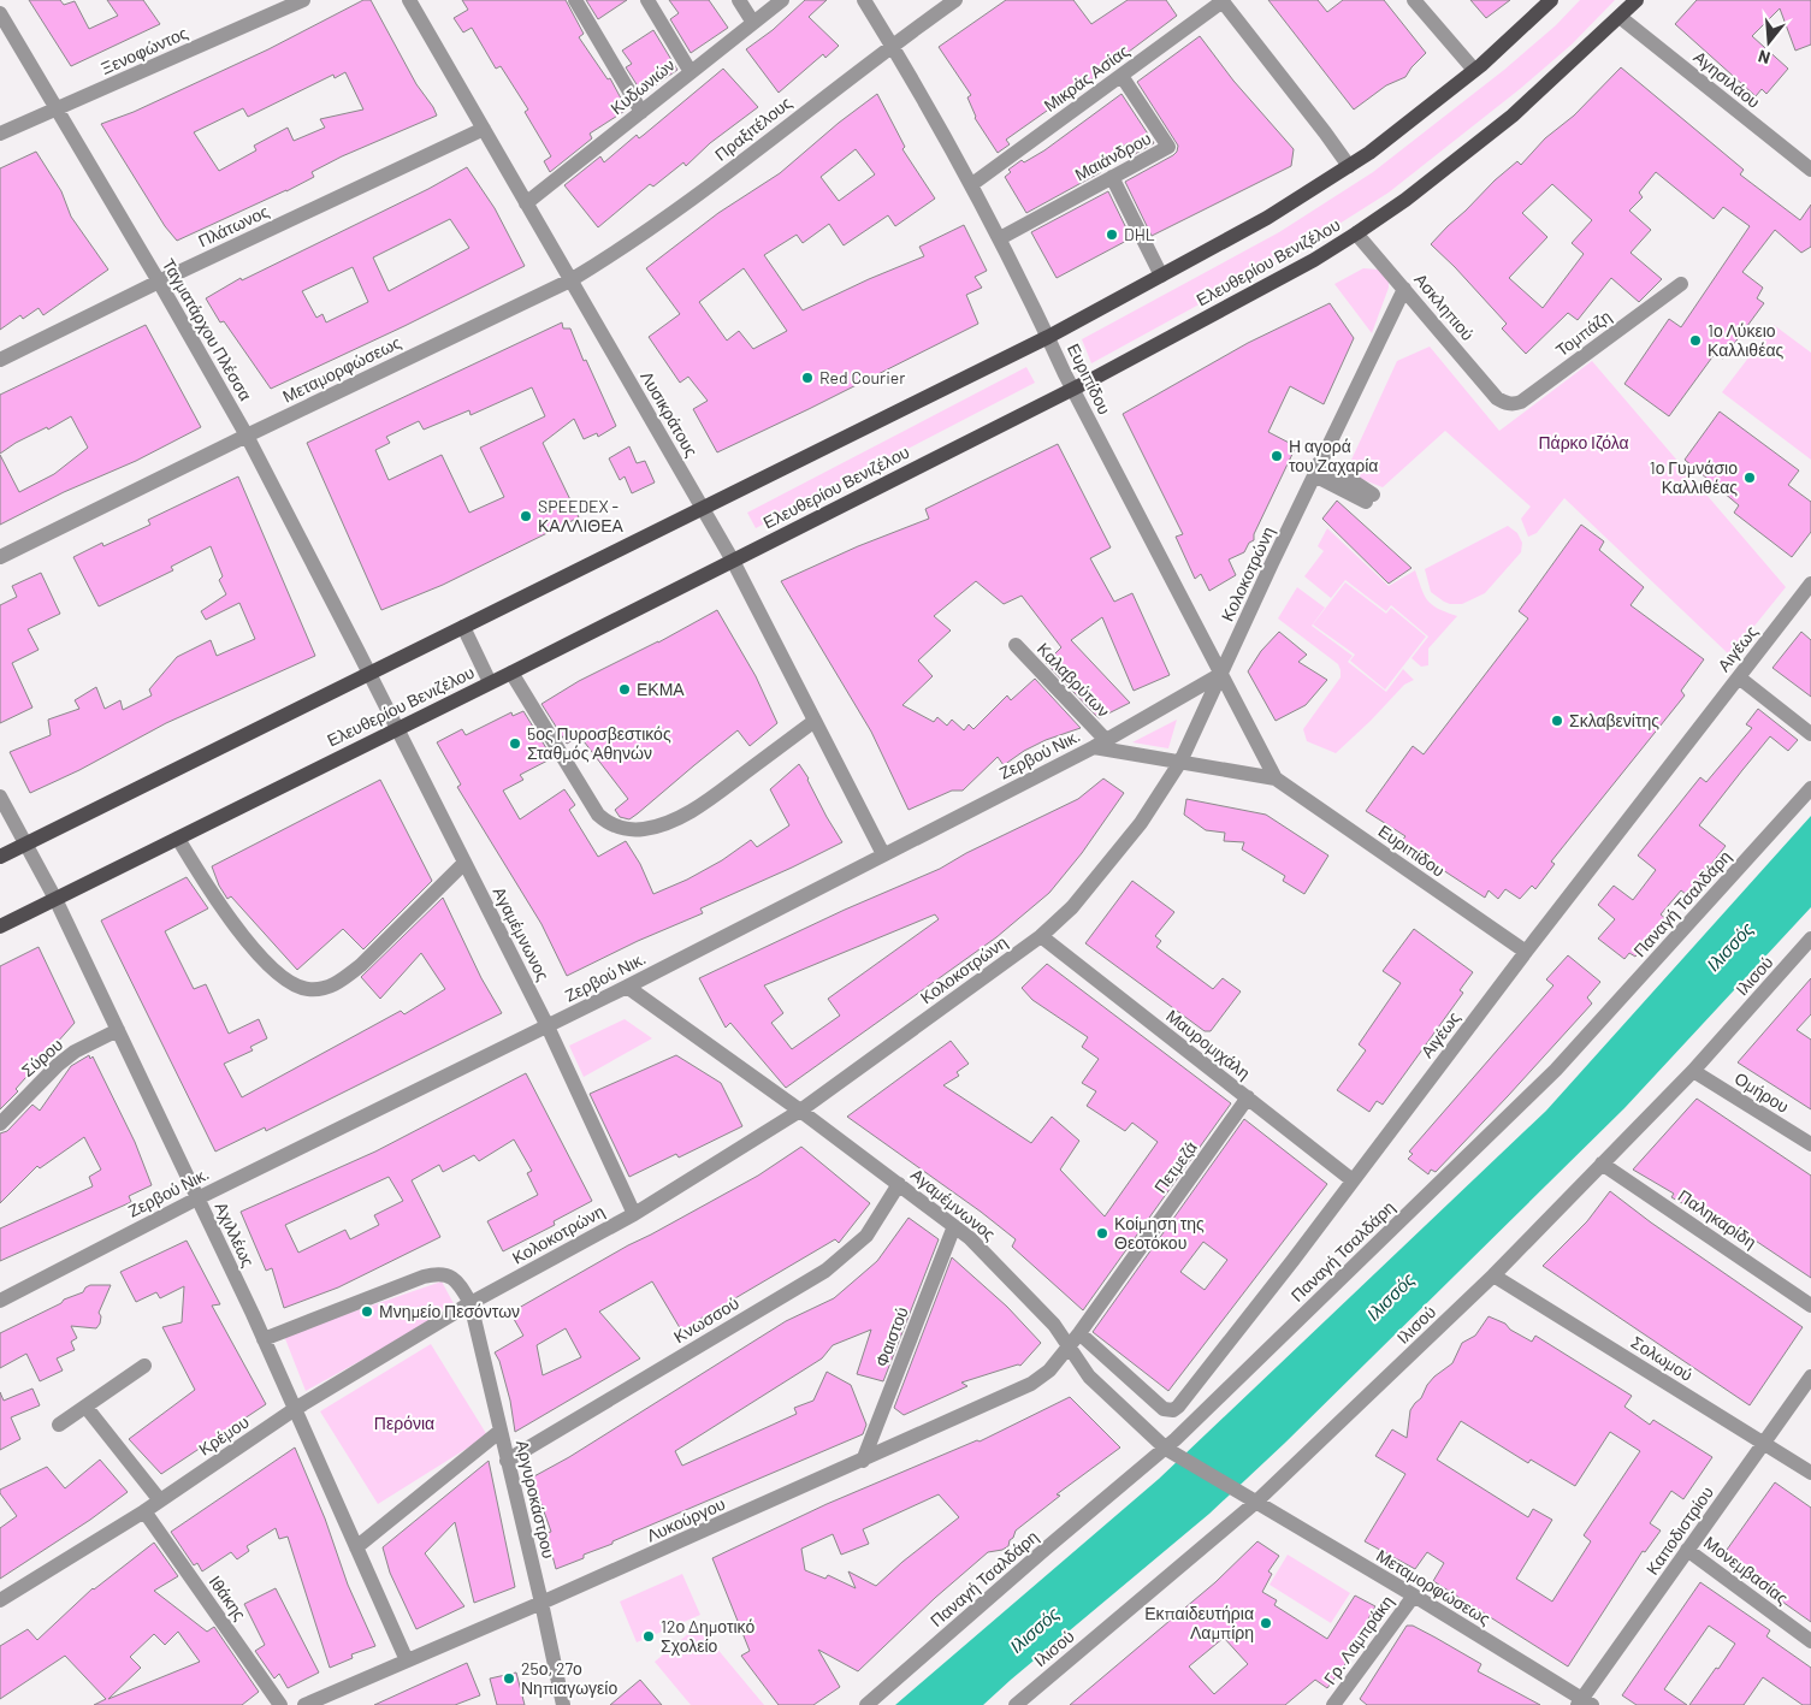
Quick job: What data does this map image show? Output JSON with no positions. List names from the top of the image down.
{
  "streets": {
    "main road": ["Ελευθερίου Βενιζέλου"],
    "street": [
      "Ξενοφώντος",
      "Μικράς Ασίας",
      "Αγησιλάου",
      "Κυδωνιών",
      "Πραξιτέλους",
      "Μαιάνδρου",
      "Πλάτωνος",
      "Ασκληπιού",
      "Ταγματάρχου Πλέσσα",
      "Τομπάζη",
      "Μεταμορφώσεως",
      "Ευριπίδου",
      "Λυσικράτους",
      "Κολοκοτρώνη",
      "Αιγέως",
      "Καλαβρύτων",
      "Ζερβού Νικ.",
      "Παναγή Τσαλδάρη",
      "Αγαμέμνωνος",
      "Ιλισού",
      "Μαυρομιχάλη",
      "Σύρου",
      "Ομήρου",
      "Πετμεζά",
      "Παληκαρίδη",
      "Αχιλλέως",
      "Κνωσσού",
      "Φαιστού",
      "Σολωμού",
      "Κρέμου",
      "Αργυροκάστρου",
      "Λυκούργου",
      "Καποδιστρίου",
      "Μονεμβασίας",
      "Ιθάκης",
      "Γρ. Λαμπράκη"
    ]
  },
  "crossings": [
    ["Ξενοφώντος", "Ταγματάρχου Πλέσσα"],
    ["Μικράς Ασίας", "Μαιάνδρου"],
    ["Μικράς Ασίας", "Ευριπίδου"],
    ["Αγησιλάου", "Ελευθερίου Βενιζέλου"],
    ["Κυδωνιών", "Λυσικράτους"],
    ["Πραξιτέλους", "Μεταμορφώσεως"],
    ["Πραξιτέλους", "Ευριπίδου"],
    ["Πραξιτέλους", "Λυσικράτους"],
    ["Μαιάνδρου", "Ευριπίδου"],
    ["Πλάτωνος", "Ταγματάρχου Πλέσσα"],
    ["Πλάτωνος", "Λυσικράτους"],
    ["Ελευθερίου Βενιζέλου", "Ασκληπιού"],
    ["Ελευθερίου Βενιζέλου", "Ευριπίδου"],
    ["Ελευθερίου Βενιζέλου", "Λυσικράτους"],
    ["Ελευθερίου Βενιζέλου", "Αγαμέμνωνος"],
    ["Ελευθερίου Βενιζέλου", "Αχιλλέως"],
    ["Ασκληπιού", "Τομπάζη"],
    ["Ασκληπιού", "Κολοκοτρώνη"],
    ["Ταγματάρχου Πλέσσα", "Μεταμορφώσεως"],
    ["Ταγματάρχου Πλέσσα", "Αγαμέμνωνος"],
    ["Μεταμορφώσεως", "Λυσικράτους"],
    ["Μεταμορφώσεως", "Αγαμέμνωνος"],
    ["Μεταμορφώσεως", "Ιλισού"],
    ["Μεταμορφώσεως", "Καποδιστρίου"],
    ["Μεταμορφώσεως", "Γρ. Λαμπράκη"],
    ["Ευριπίδου", "Κολοκοτρώνη"],
    ["Ευριπίδου", "Αιγέως"],
    ["Ευριπίδου", "Καλαβρύτων"],
    ["Ευριπίδου", "Ζερβού Νικ."],
    ["Λυσικράτους", "Ζερβού Νικ."],
    ["Κολοκοτρώνη", "Ζερβού Νικ."],
    ["Κολοκοτρώνη", "Αγαμέμνωνος"],
    ["Κολοκοτρώνη", "Μαυρομιχάλη"],
    ["Κολοκοτρώνη", "Κρέμου"],
    ["Κολοκοτρώνη", "Αργυροκάστρου"],
    ["Αιγέως", "Μαυρομιχάλη"],
    ["Αιγέως", "Πετμεζά"],
    ["Καλαβρύτων", "Ζερβού Νικ."],
    ["Ζερβού Νικ.", "Αγαμέμνωνος"],
    ["Ζερβού Νικ.", "Αχιλλέως"],
    ["Παναγή Τσαλδάρη", "Αγαμέμνωνος"],
    ["Αγαμέμνωνος", "Ιλισού"],
    ["Αγαμέμνωνος", "Πετμεζά"],
    ["Αγαμέμνωνος", "Κνωσσού"],
    ["Αγαμέμνωνος", "Φαιστού"],
    ["Αγαμέμνωνος", "Λυκούργου"],
    ["Ιλισού", "Ομήρου"],
    ["Ιλισού", "Παληκαρίδη"],
    ["Ιλισού", "Σολωμού"],
    ["Μαυρομιχάλη", "Πετμεζά"],
    ["Σύρου", "Αχιλλέως"],
    ["Πετμεζά", "Λυκούργου"],
    ["Αχιλλέως", "Κρέμου"],
    ["Αχιλλέως", "Λυκούργου"],
    ["Κνωσσού", "Αργυροκάστρου"],
    ["Φαιστού", "Λυκούργου"],
    ["Σολωμού", "Καποδιστρίου"],
    ["Κρέμου", "Αργυροκάστρου"],
    ["Κρέμου", "Ιθάκης"],
    ["Αργυροκάστρου", "Λυκούργου"],
    ["Καποδιστρίου", "Μονεμβασίας"]
  ],
  "water": ["Ιλισσός"],
  "parks": ["Πάρκο Ιζόλα", "Περόνια"],
  "places": [
    "DHL",
    "1ο Λύκειο Καλλιθέας",
    "Red Courier",
    "Η αγορά του Ζαχαρία",
    "1ο Γυμνάσιο Καλλιθέας",
    "SPEEDEX - ΚΑΛΛΙΘΕΑ",
    "ΕΚΜΑ",
    "Σκλαβενίτης",
    "5ος Πυροσβεστικός Σταθμός Αθηνών",
    "Κοίμηση της Θεοτόκου",
    "Μνημείο Πεσόντων",
    "Εκπαιδευτήρια Λαμπίρη",
    "12ο Δημοτικό Σχολείο",
    "25ο, 27ο Νηπιαγωγείο"
  ],
  "north": "bottom"
}
